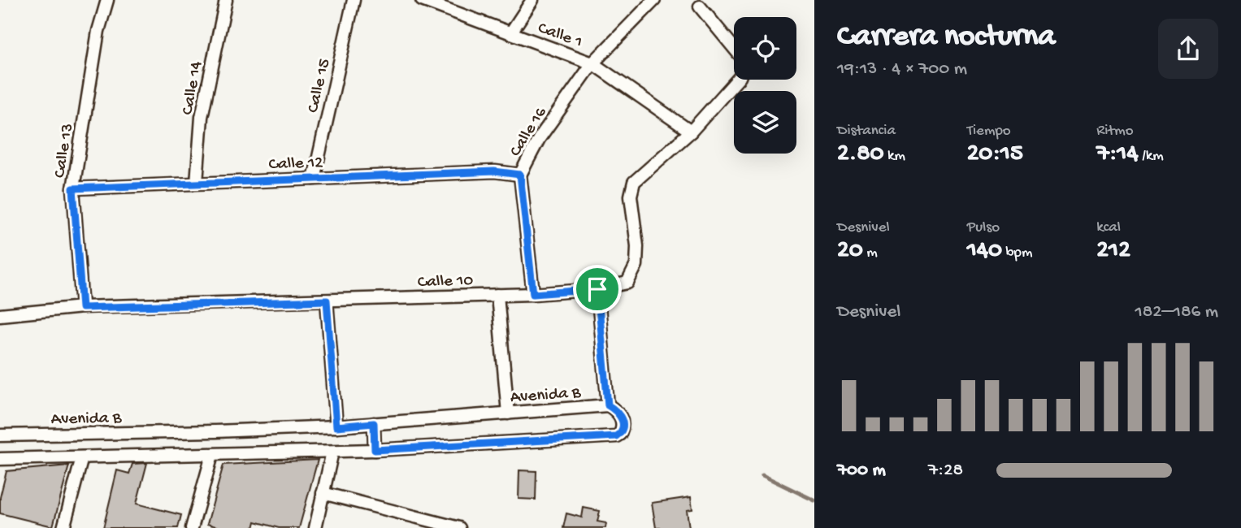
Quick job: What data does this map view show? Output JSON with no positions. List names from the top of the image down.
{
  "streets": {
    "street": [
      "Calle 1",
      "Calle 15",
      "Calle 14",
      "Calle 16",
      "Calle 13",
      "Calle 12",
      "Calle 10",
      "Avenida B"
    ]
  },
  "crossings": [
    ["Calle 1", "Calle 16"],
    ["Calle 1", "Calle 10"],
    ["Calle 15", "Calle 12"],
    ["Calle 14", "Calle 12"],
    ["Calle 16", "Calle 12"],
    ["Calle 16", "Calle 10"],
    ["Calle 13", "Calle 12"],
    ["Calle 13", "Calle 10"]
  ],
  "page": {
    "heading": ["Carrera nocturna", "19:13 · 4 × 700 m"],
    "stats": [
      ["Distancia", "2.80 km"],
      ["Tiempo", "20:15"],
      ["Ritmo", "7:14 /km"],
      ["Desnivel", "20 m"],
      ["Pulso", "140 bpm"],
      ["kcal", "212"]
    ],
    "chart": ["Desnivel", "182–186 m"],
    "list": [
      {
        "name": "700 m",
        "note": "7:28"
      }
    ]
  }
}
